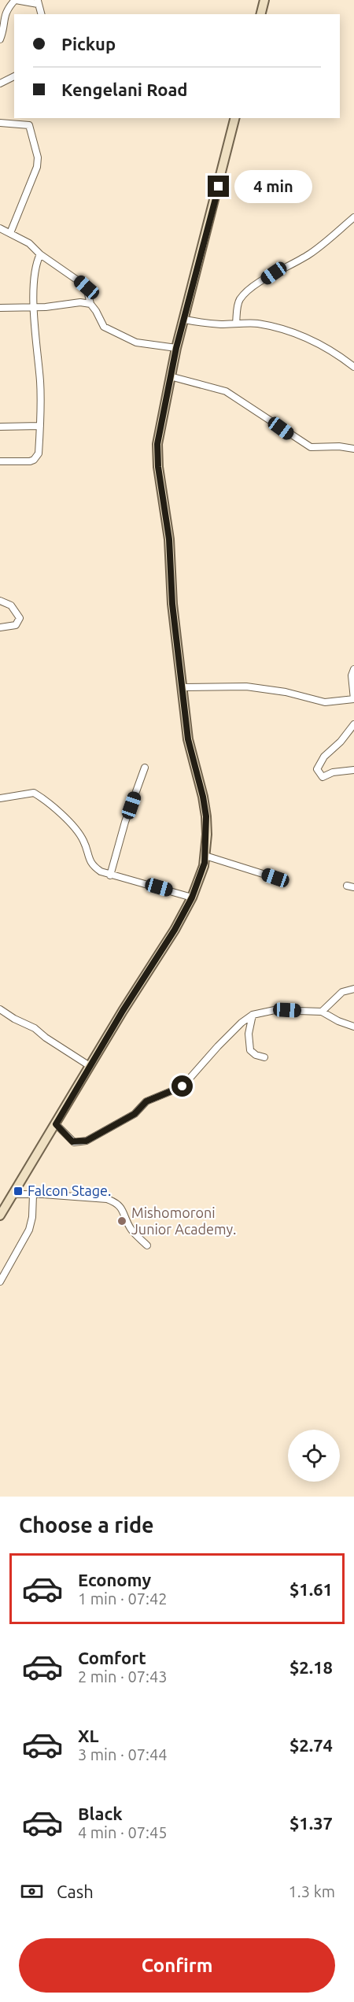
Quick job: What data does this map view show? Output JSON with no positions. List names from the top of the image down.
{
  "places": {
    "transit": ["Falcon Stage."],
    "other": ["Mishomoroni Junior Academy."]
  },
  "page": {
    "banner": ["Pickup", "Kengelani Road"],
    "bubble": "4 min",
    "heading": "Choose a ride",
    "list": [
      {
        "name": "Economy",
        "note": "1 min · 07:42",
        "value": "$1.61"
      },
      {
        "name": "Comfort",
        "note": "2 min · 07:43",
        "value": "$2.18"
      },
      {
        "name": "XL",
        "note": "3 min · 07:44",
        "value": "$2.74"
      },
      {
        "name": "Black",
        "note": "4 min · 07:45",
        "value": "$1.37"
      }
    ],
    "pay": ["Cash", "1.3 km"],
    "buttons": "Confirm"
  }
}
